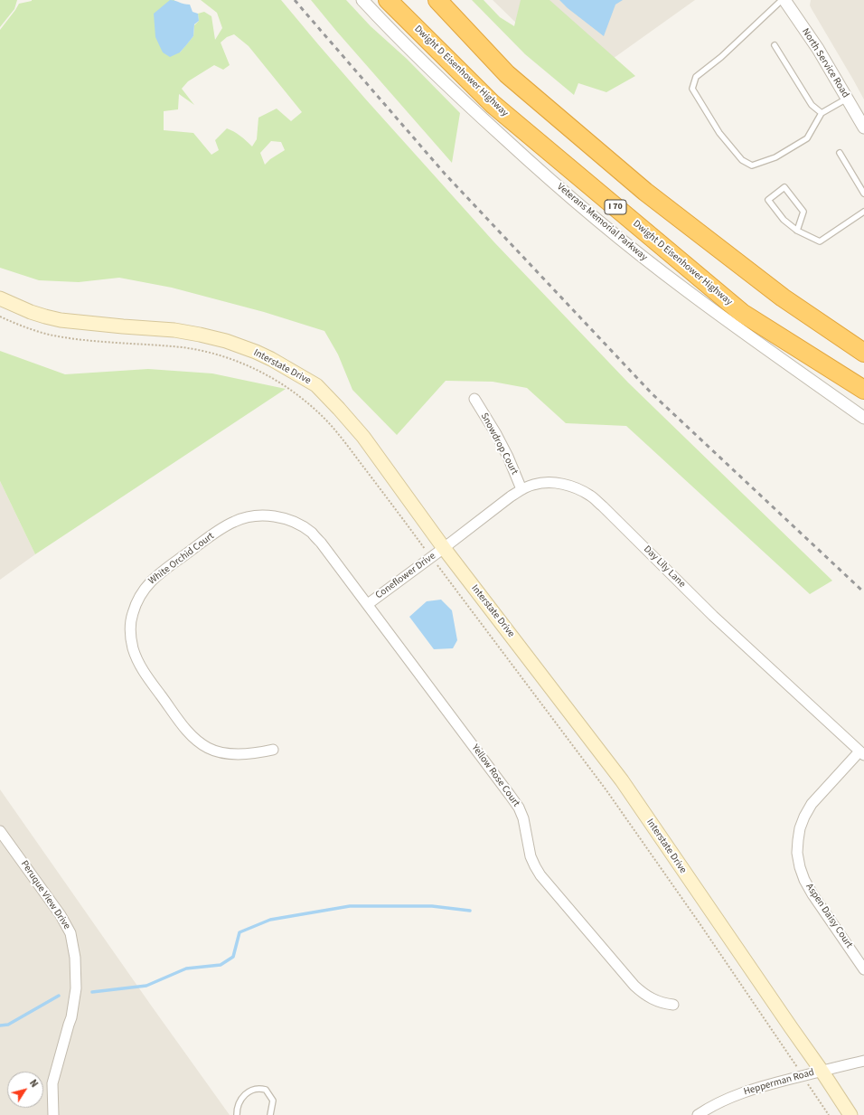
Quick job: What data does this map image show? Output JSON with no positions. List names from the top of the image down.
{
  "streets": {
    "highway": ["Dwight D Eisenhower Highway", "I 70"],
    "main road": ["Interstate Drive"],
    "street": [
      "North Service Road",
      "Veterans Memorial Parkway",
      "Snowdrop Court",
      "White Orchid Court",
      "Day Lily Lane",
      "Coneflower Drive",
      "Yellow Rose Court",
      "Peruque View Drive",
      "Aspen Daisy Court",
      "Hepperman Road"
    ]
  },
  "crossings": [
    ["Interstate Drive", "Day Lily Lane"],
    ["Interstate Drive", "Coneflower Drive"],
    ["Interstate Drive", "Hepperman Road"],
    ["Snowdrop Court", "Day Lily Lane"],
    ["White Orchid Court", "Coneflower Drive"],
    ["White Orchid Court", "Yellow Rose Court"],
    ["Day Lily Lane", "Coneflower Drive"],
    ["Day Lily Lane", "Aspen Daisy Court"],
    ["Coneflower Drive", "Yellow Rose Court"]
  ],
  "north": "top right"
}
